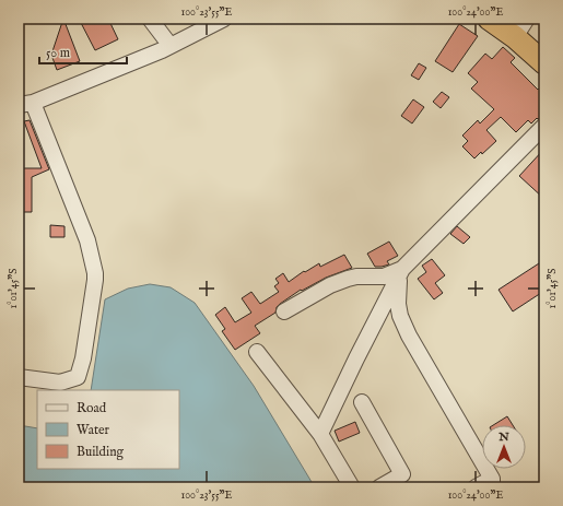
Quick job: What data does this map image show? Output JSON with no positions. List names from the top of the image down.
{
  "legend": ["Road", "Water", "Building"],
  "scale_bar": "50 m",
  "north": "top",
  "coordinates": ["100°23'55\"E", "100°24'00\"E", "1°01'45\"S"]
}
